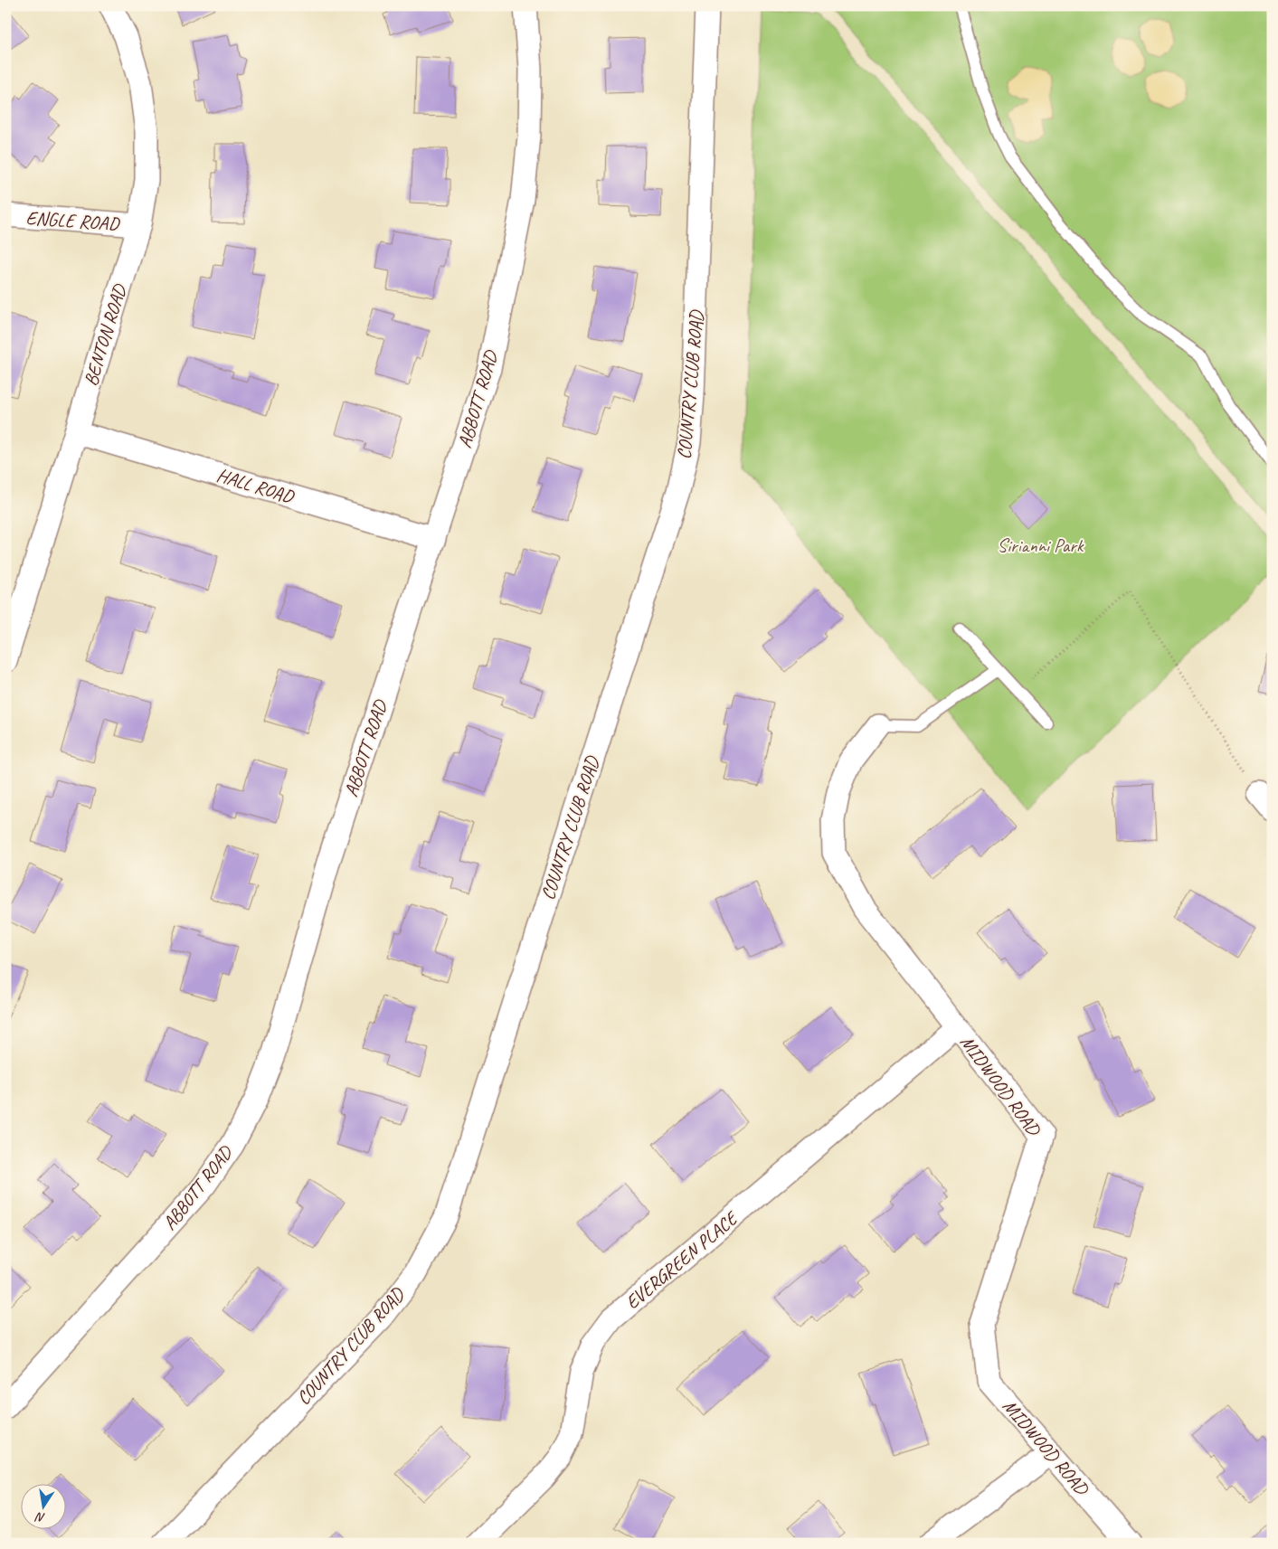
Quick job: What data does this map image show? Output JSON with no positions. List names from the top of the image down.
{
  "streets": {
    "street": [
      "ENGLE ROAD",
      "BENTON ROAD",
      "COUNTRY CLUB ROAD",
      "ABBOTT ROAD",
      "HALL ROAD",
      "MIDWOOD ROAD",
      "EVERGREEN PLACE"
    ]
  },
  "crossings": [
    ["ENGLE ROAD", "BENTON ROAD"],
    ["BENTON ROAD", "HALL ROAD"],
    ["ABBOTT ROAD", "HALL ROAD"],
    ["MIDWOOD ROAD", "EVERGREEN PLACE"]
  ],
  "parks": ["Sirianni Park"],
  "north": "bottom"
}
